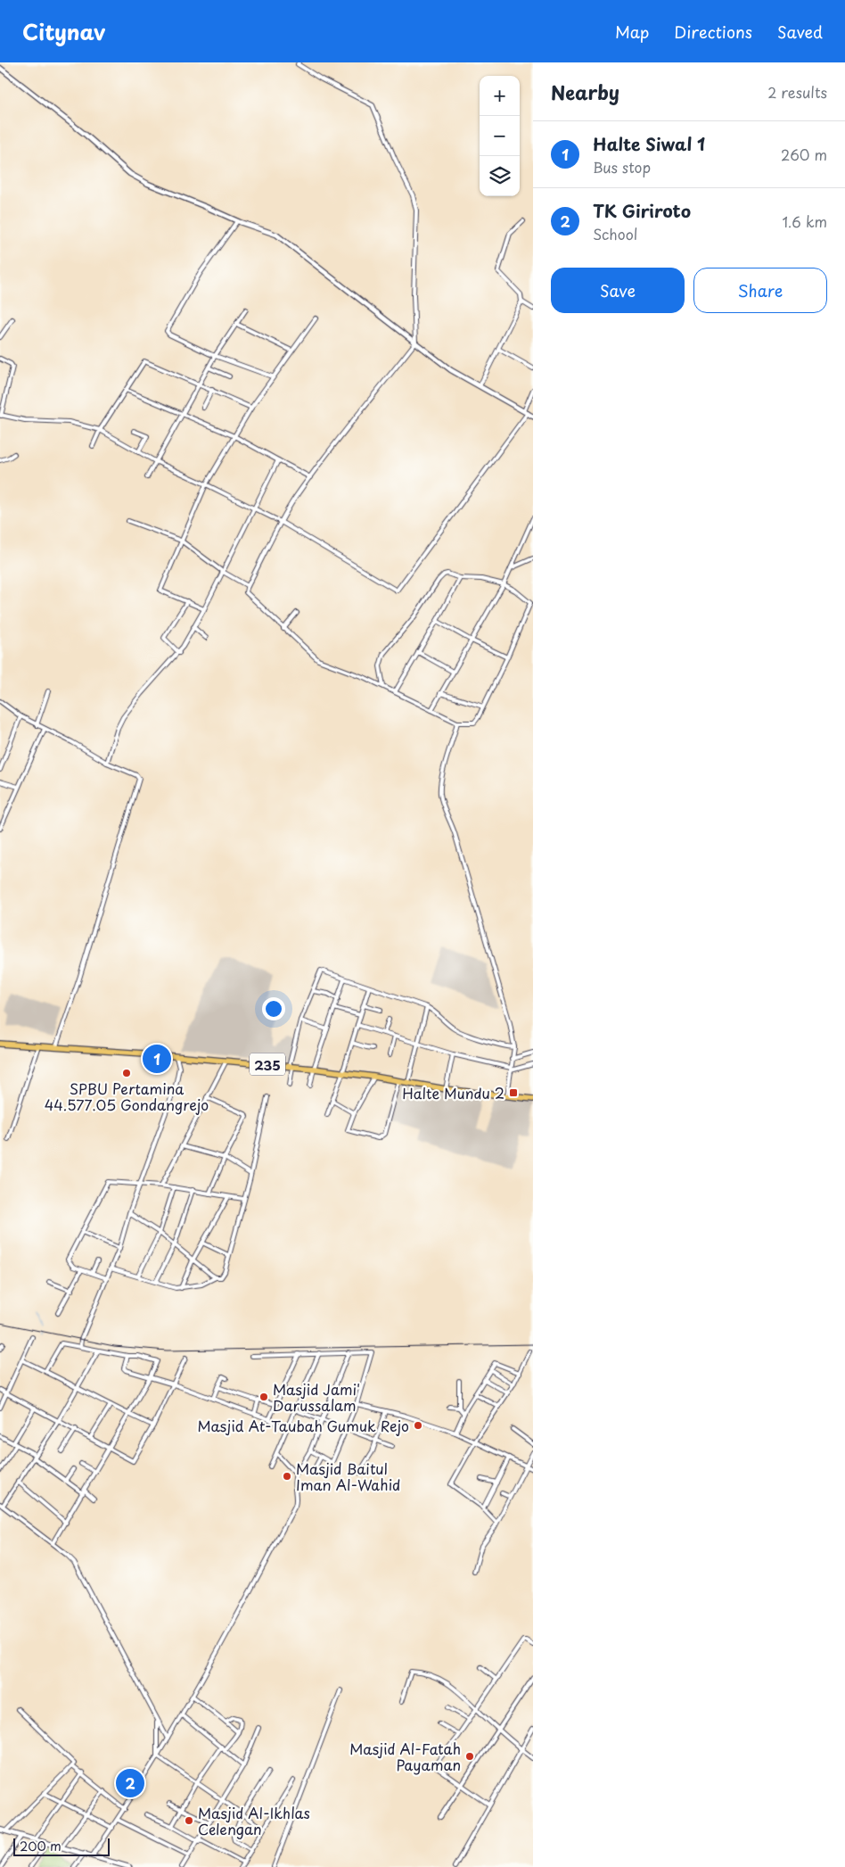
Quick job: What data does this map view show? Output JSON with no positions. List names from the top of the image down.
{
  "streets": {
    "main road": ["235"]
  },
  "places": {
    "other": [
      "SPBU Pertamina 44.577.05 Gondangrejo",
      "Masjid Jami' Darussalam",
      "Masjid At-Taubah Gumuk Rejo",
      "Masjid Baitul Iman Al-Wahid",
      "Masjid Al-Fatah Payaman",
      "Masjid Al-Ikhlas Celengan"
    ],
    "transit": ["Halte Mundu 2"]
  },
  "scale_bar": "200 m",
  "page": {
    "header": "Citynav",
    "nav": ["Map", "Directions", "Saved"],
    "heading": ["Nearby", "2 results"],
    "map_buttons": ["+", "−"],
    "list": [
      {
        "mark": "1",
        "name": "Halte Siwal 1",
        "note": "Bus stop",
        "value": "260 m"
      },
      {
        "mark": "2",
        "name": "TK Giriroto",
        "note": "School",
        "value": "1.6 km"
      }
    ],
    "buttons": ["Save", "Share"],
    "pins": ["1", "2"],
    "scale": "200 m"
  }
}
